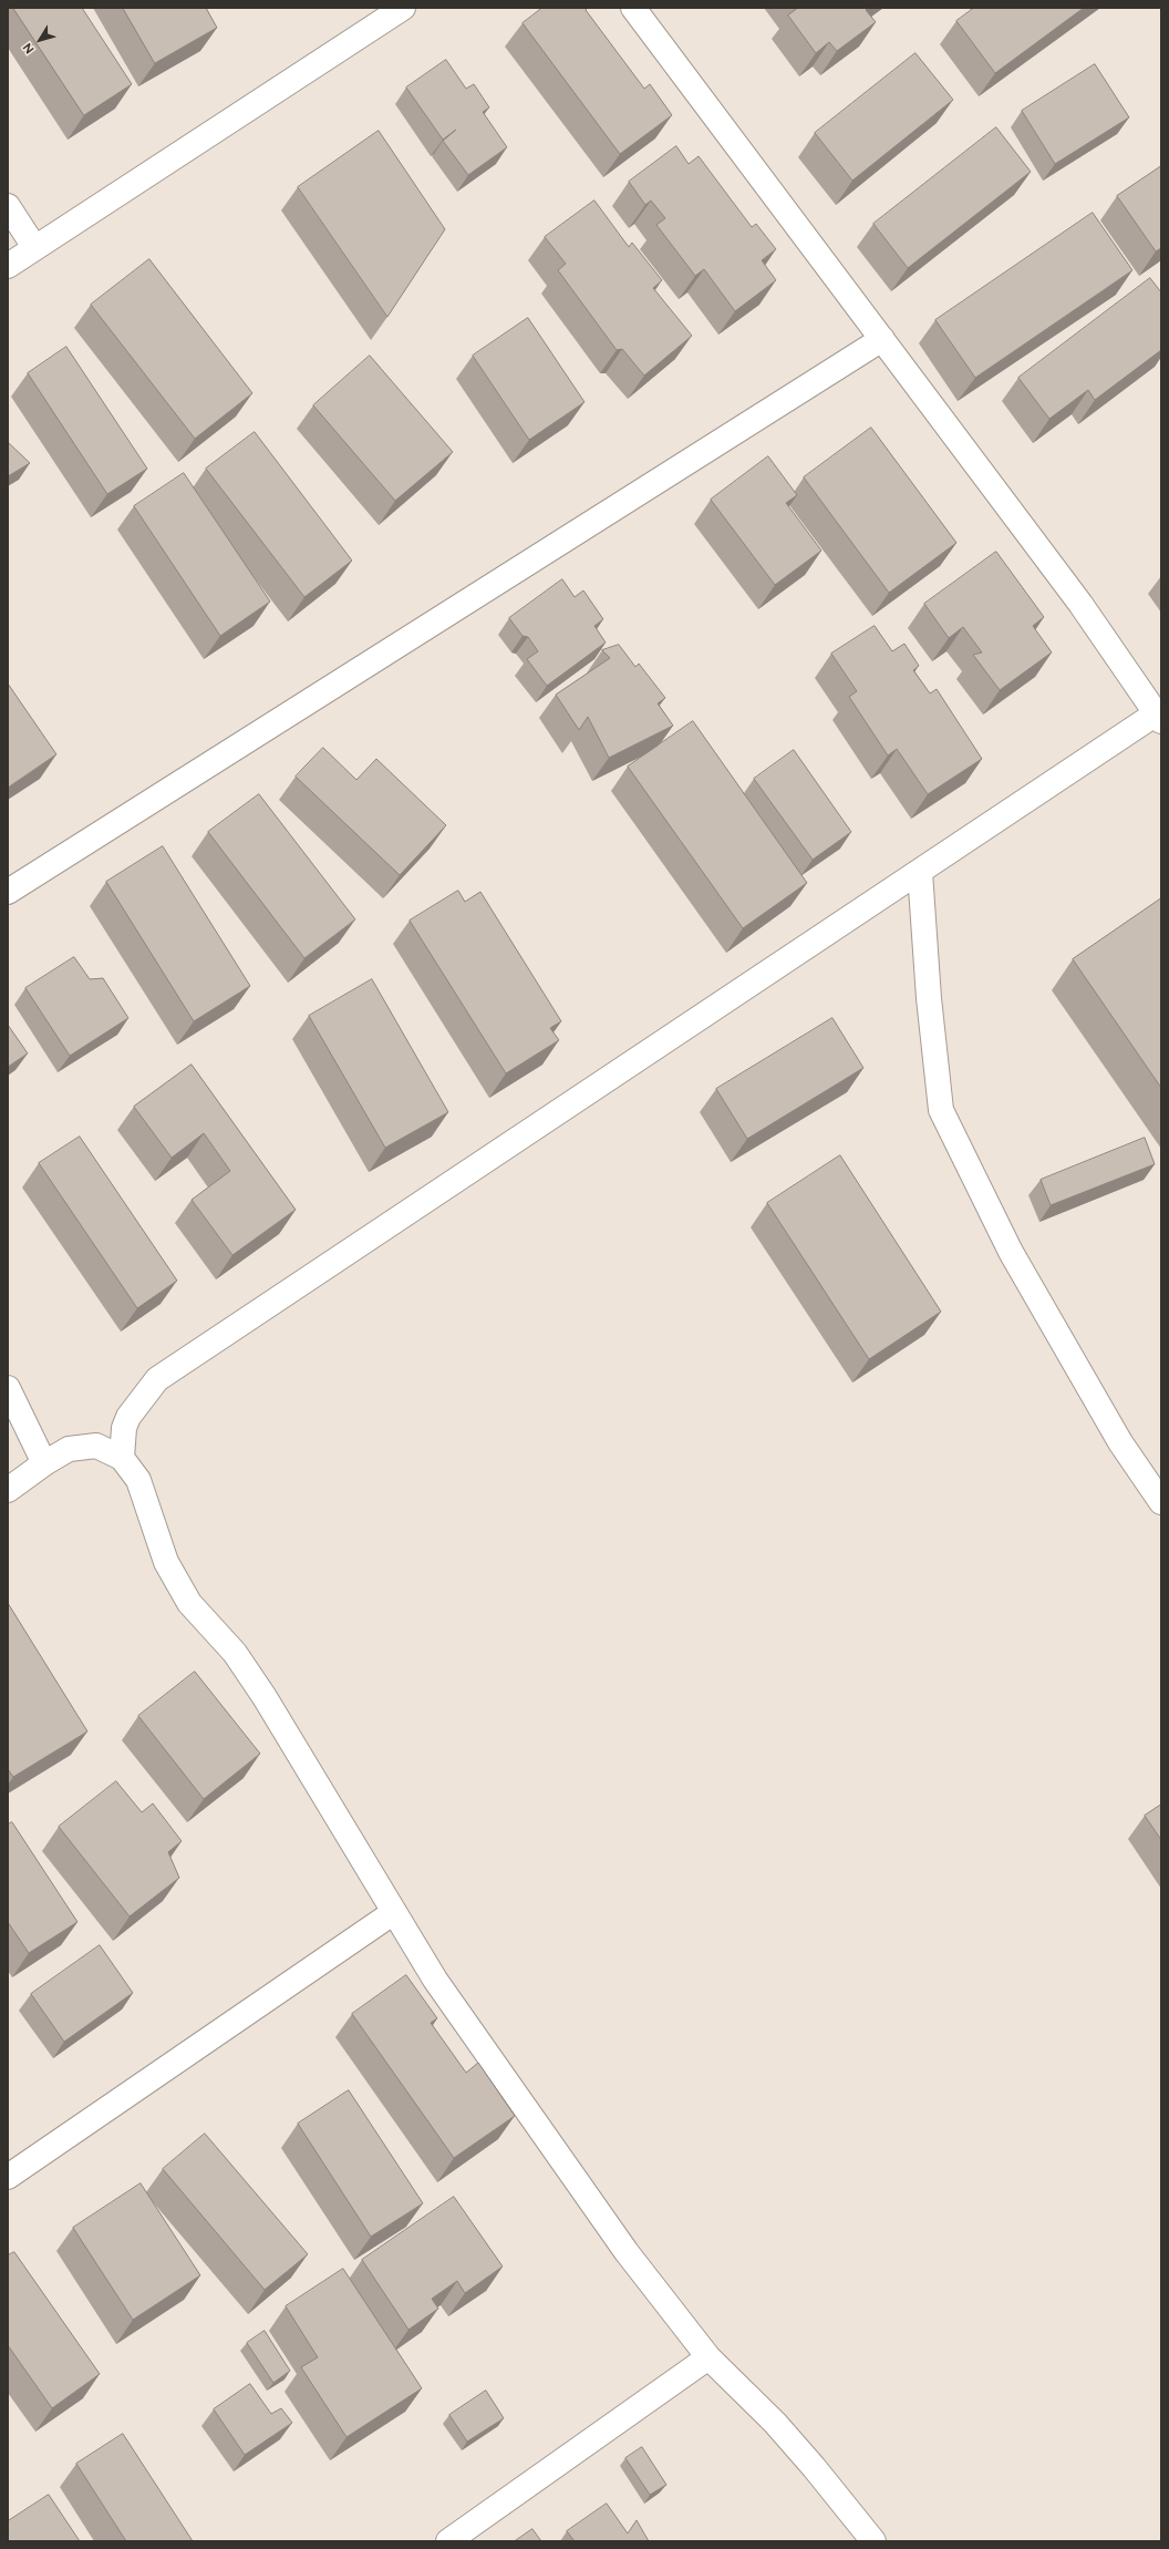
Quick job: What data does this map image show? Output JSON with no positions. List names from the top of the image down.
{
  "north": "bottom left"
}
